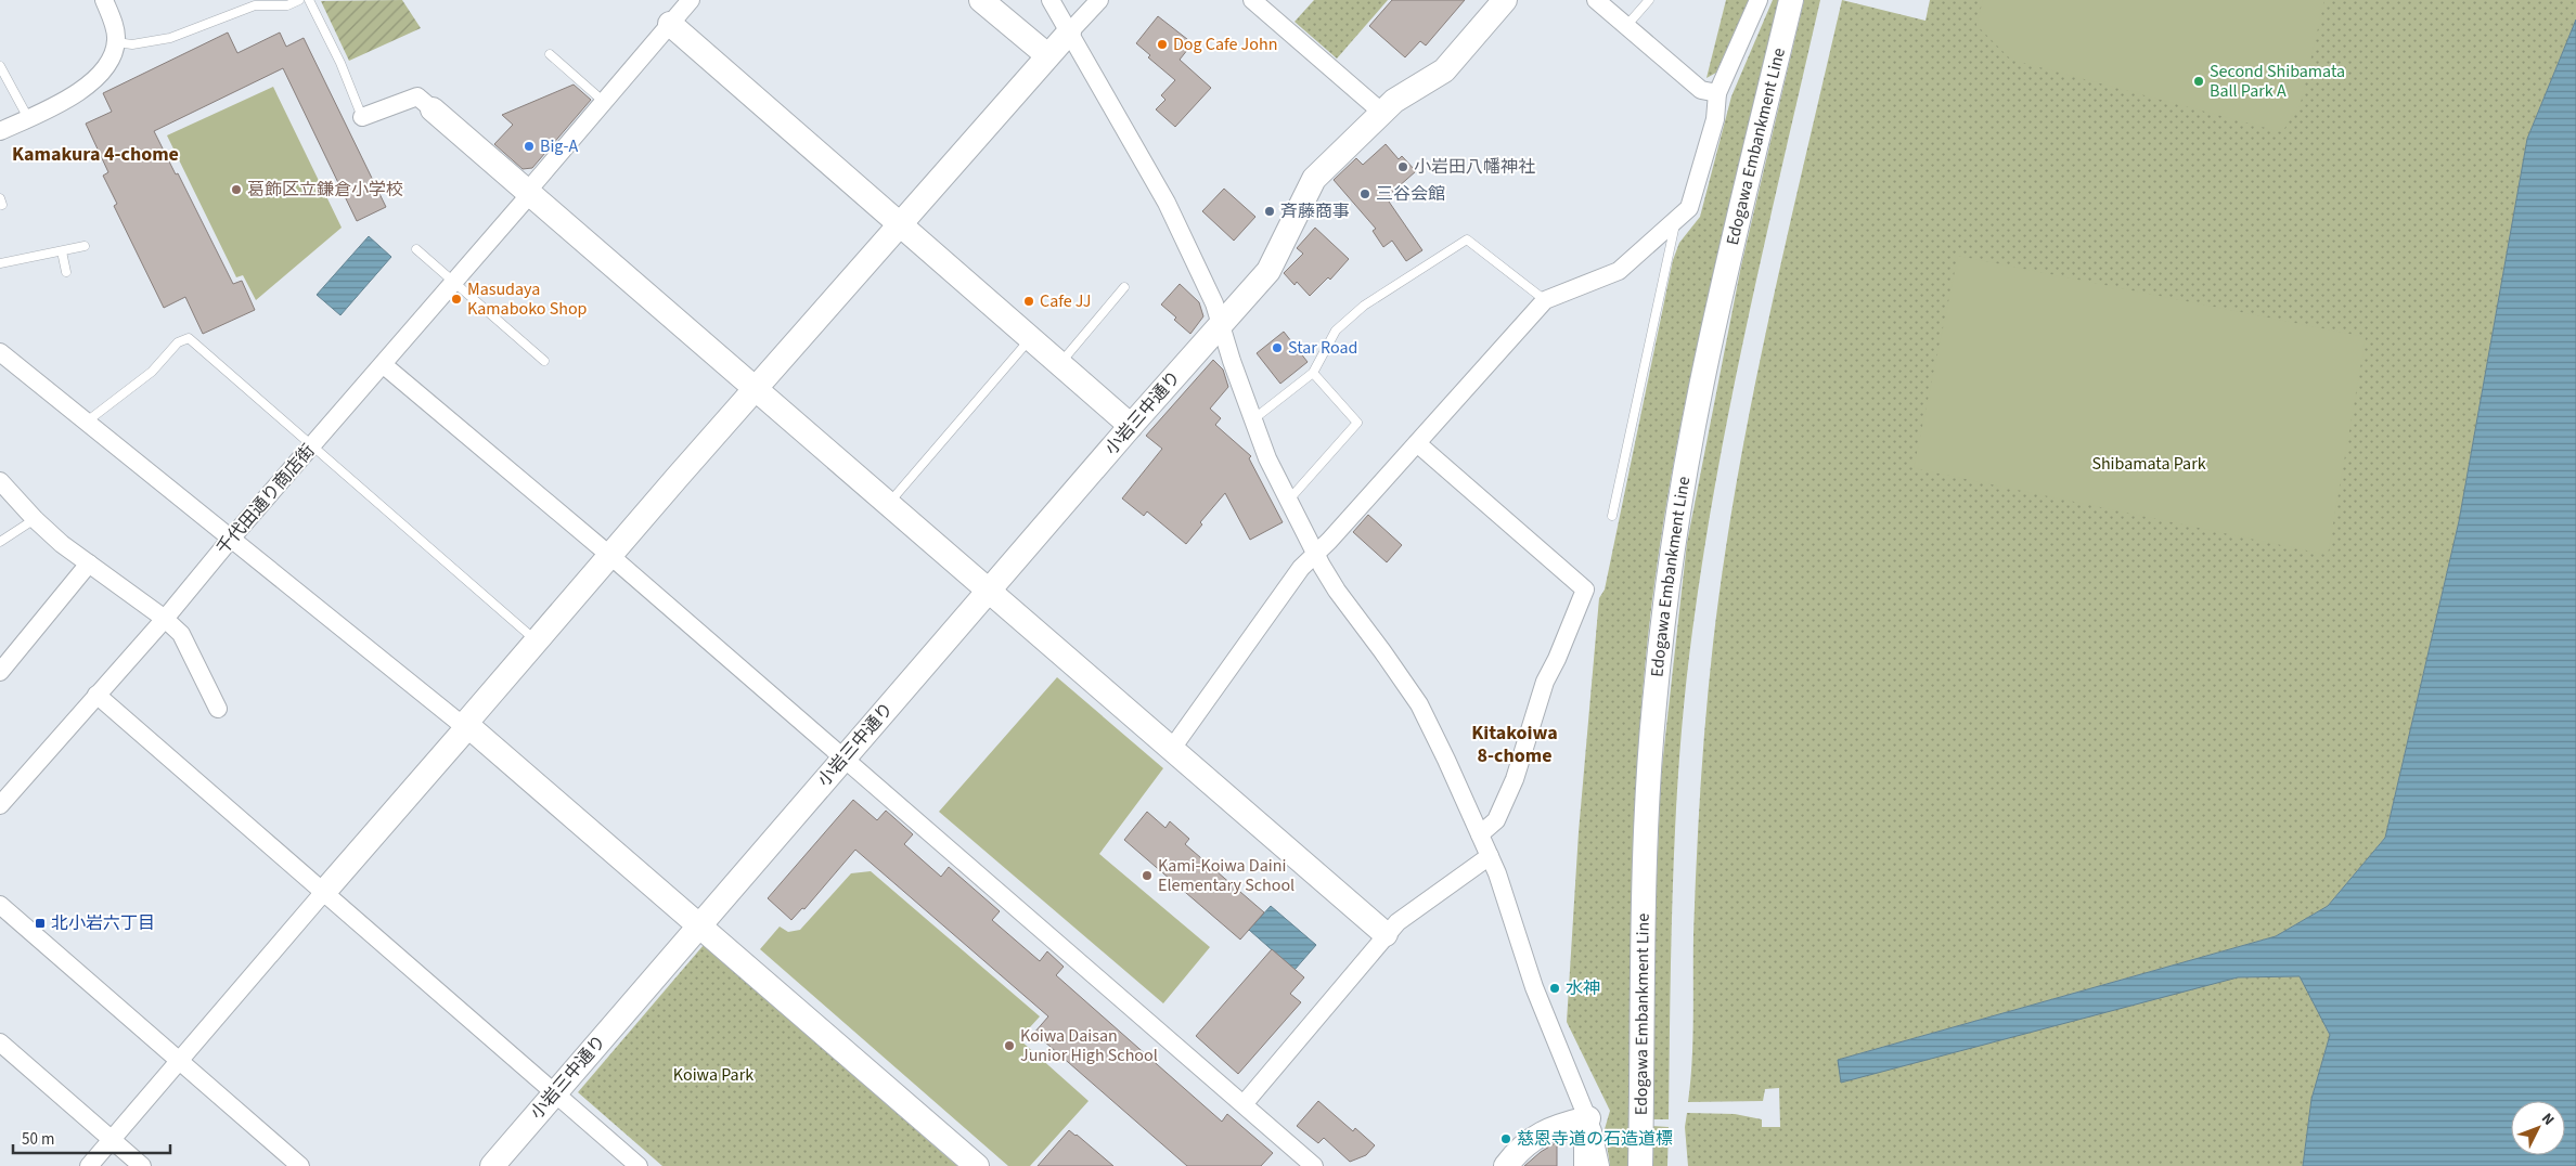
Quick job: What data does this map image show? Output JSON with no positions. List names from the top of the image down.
{
  "streets": {
    "street": ["Edogawa Embankment Line", "小岩三中通り", "千代田通り商店街"]
  },
  "districts": ["Kamakura 4-chome", "Kitakoiwa 8-chome"],
  "parks": ["Shibamata Park", "Koiwa Park"],
  "places": {
    "other": [
      "Dog Cafe John",
      "Second Shibamata Ball Park A",
      "Big-A",
      "小岩田八幡神社",
      "葛飾区立鎌倉小学校",
      "三谷会館",
      "斉藤商事",
      "Masudaya Kamaboko Shop",
      "Cafe JJ",
      "Star Road",
      "Kami-Koiwa Daini Elementary School",
      "水神",
      "Koiwa Daisan Junior High School",
      "慈恩寺道の石造道標"
    ],
    "transit": ["北小岩六丁目"]
  },
  "scale_bar": "50 m",
  "north": "top right"
}
